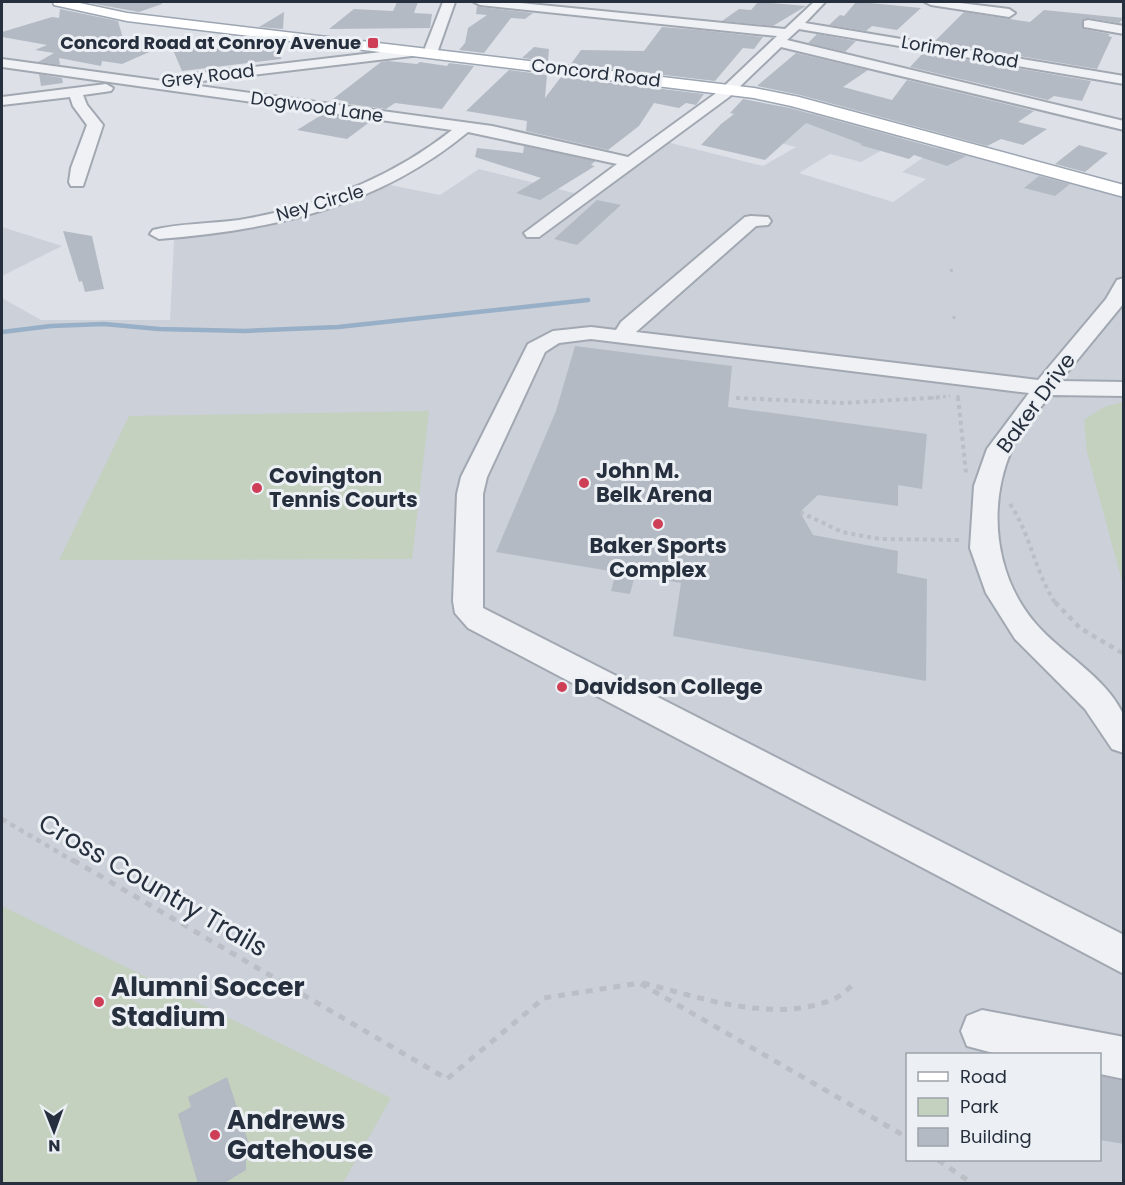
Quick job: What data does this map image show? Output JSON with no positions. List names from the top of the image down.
{
  "streets": {
    "main road": ["Concord Road"],
    "street": [
      "Lorimer Road",
      "Grey Road",
      "Dogwood Lane",
      "Ney Circle",
      "Baker Drive"
    ],
    "path": ["Cross Country Trails"]
  },
  "crossings": [
    ["Concord Road", "Grey Road"],
    ["Grey Road", "Dogwood Lane"],
    ["Dogwood Lane", "Ney Circle"]
  ],
  "places": {
    "transit": ["Concord Road at Conroy Avenue"],
    "other": [
      "John M. Belk Arena",
      "Covington Tennis Courts",
      "Baker Sports Complex",
      "Davidson College",
      "Alumni Soccer Stadium",
      "Andrews Gatehouse"
    ]
  },
  "legend": ["Road", "Park", "Building"],
  "north": "bottom"
}
